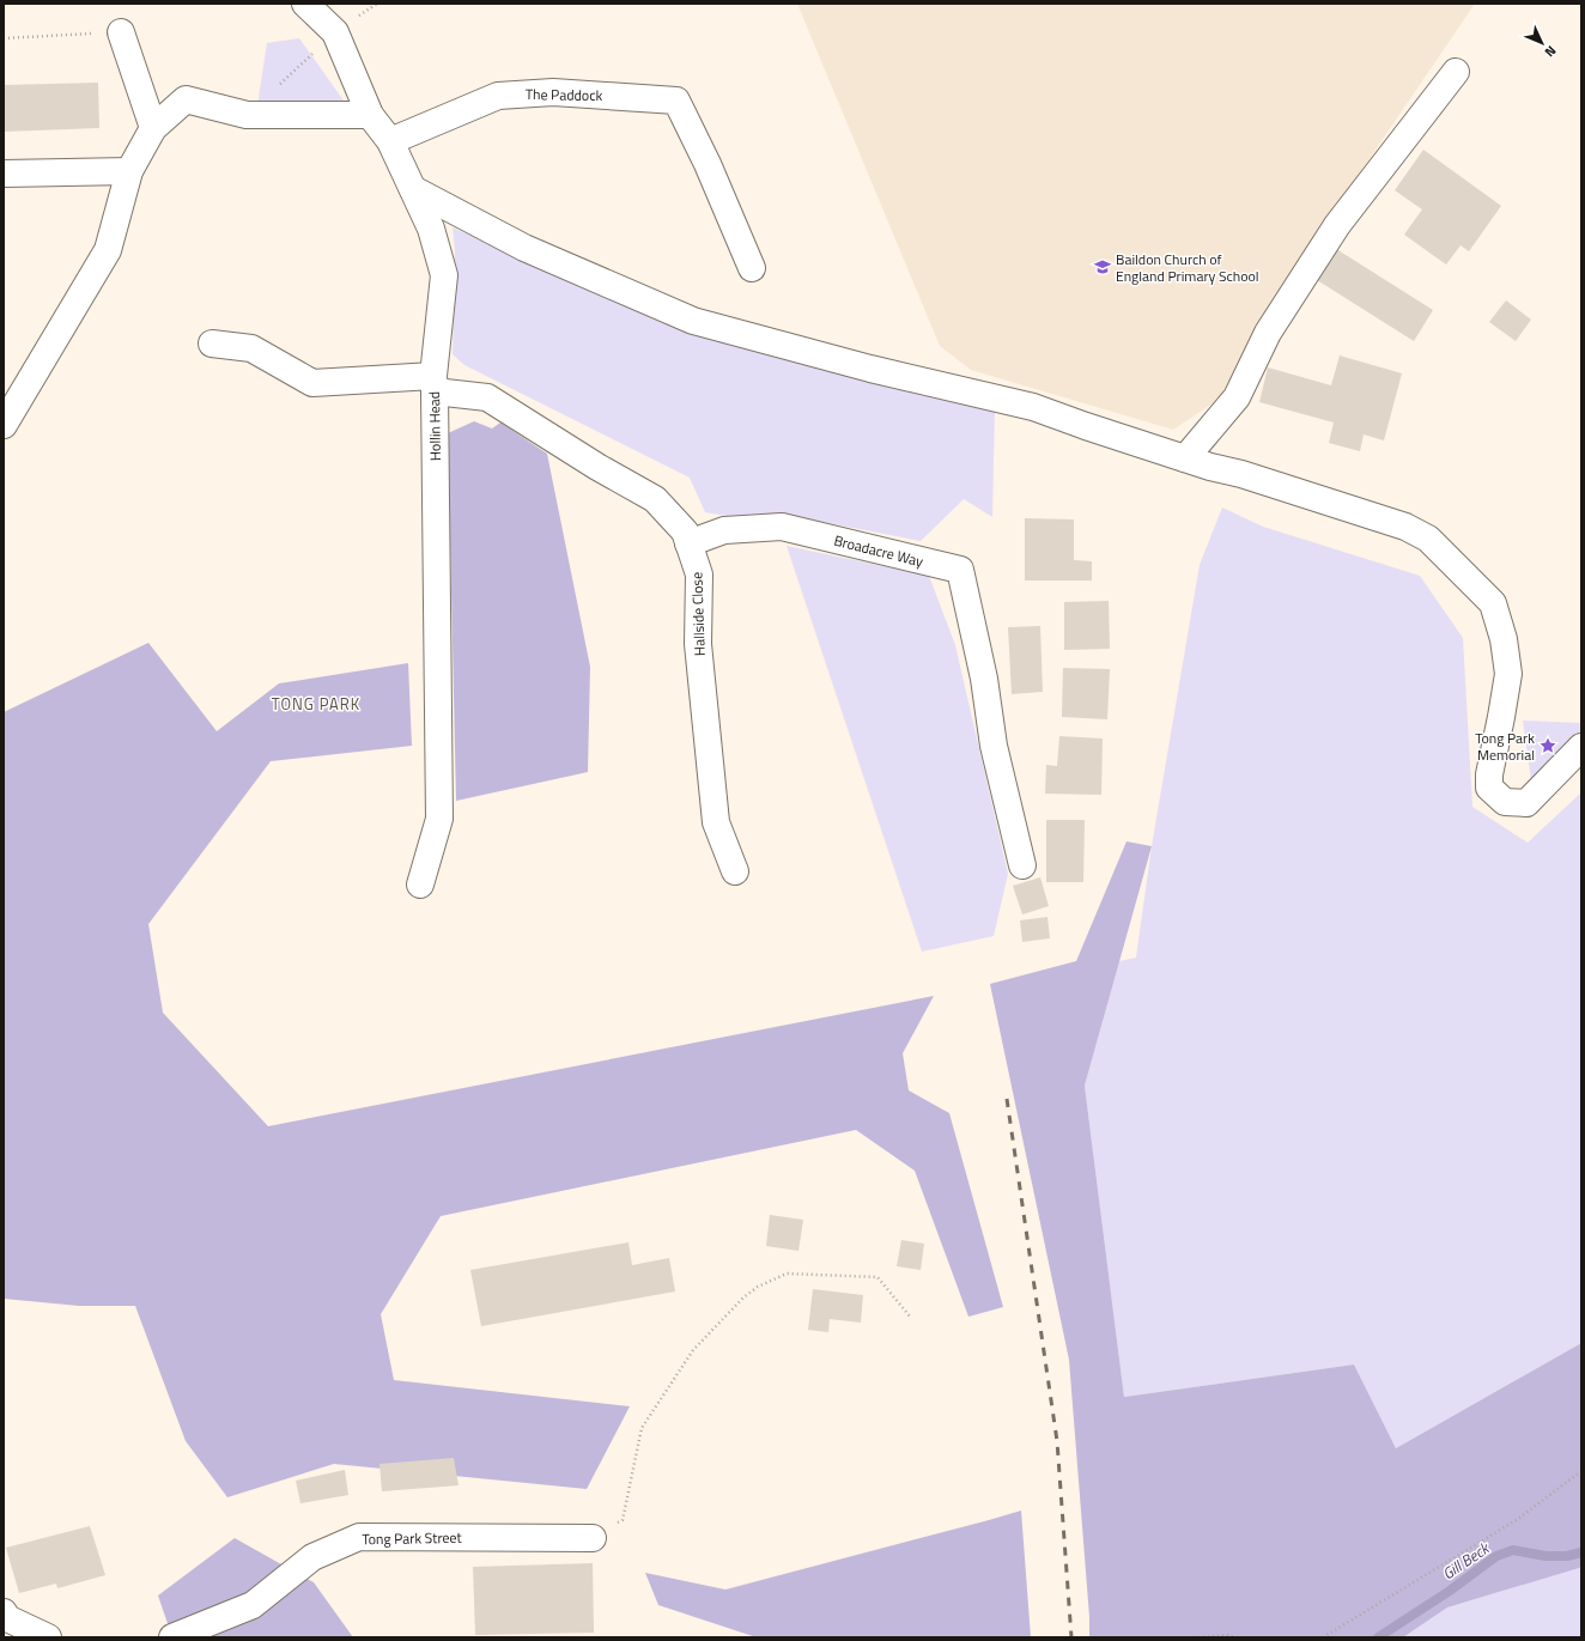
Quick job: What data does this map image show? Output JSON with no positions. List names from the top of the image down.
{
  "streets": {
    "street": [
      "The Paddock",
      "Hollin Head",
      "Broadacre Way",
      "Hallside Close",
      "Tong Park Street"
    ]
  },
  "crossings": [
    ["The Paddock", "Hollin Head"],
    ["Hollin Head", "Hallside Close"],
    ["Broadacre Way", "Hallside Close"]
  ],
  "districts": ["TONG PARK"],
  "water": ["Gill Beck"],
  "places": {
    "school or university": ["Baildon Church of England Primary School"],
    "place": ["Tong Park Memorial"]
  },
  "north": "bottom right"
}
